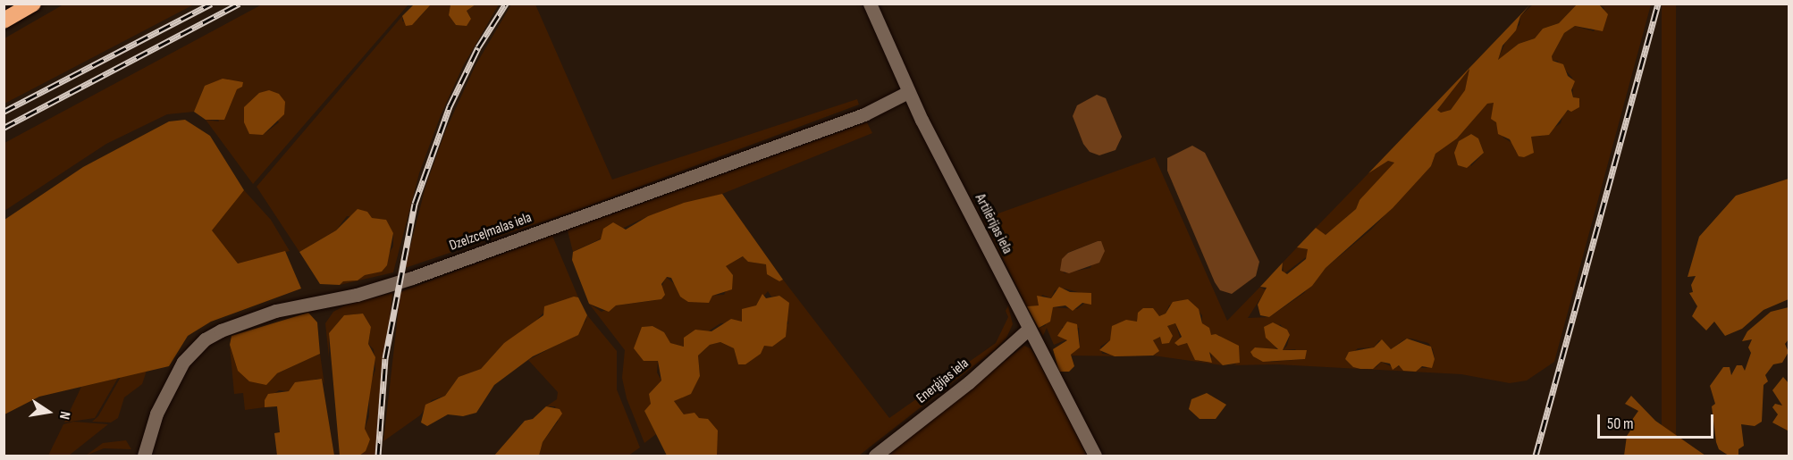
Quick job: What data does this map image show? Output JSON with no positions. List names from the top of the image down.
{
  "streets": {
    "street": ["Artilērijas iela", "Dzelzceļmalas iela", "Enerģijas iela"]
  },
  "crossings": [
    ["Artilērijas iela", "Dzelzceļmalas iela"],
    ["Artilērijas iela", "Enerģijas iela"]
  ],
  "scale_bar": "50 m",
  "north": "right"
}
